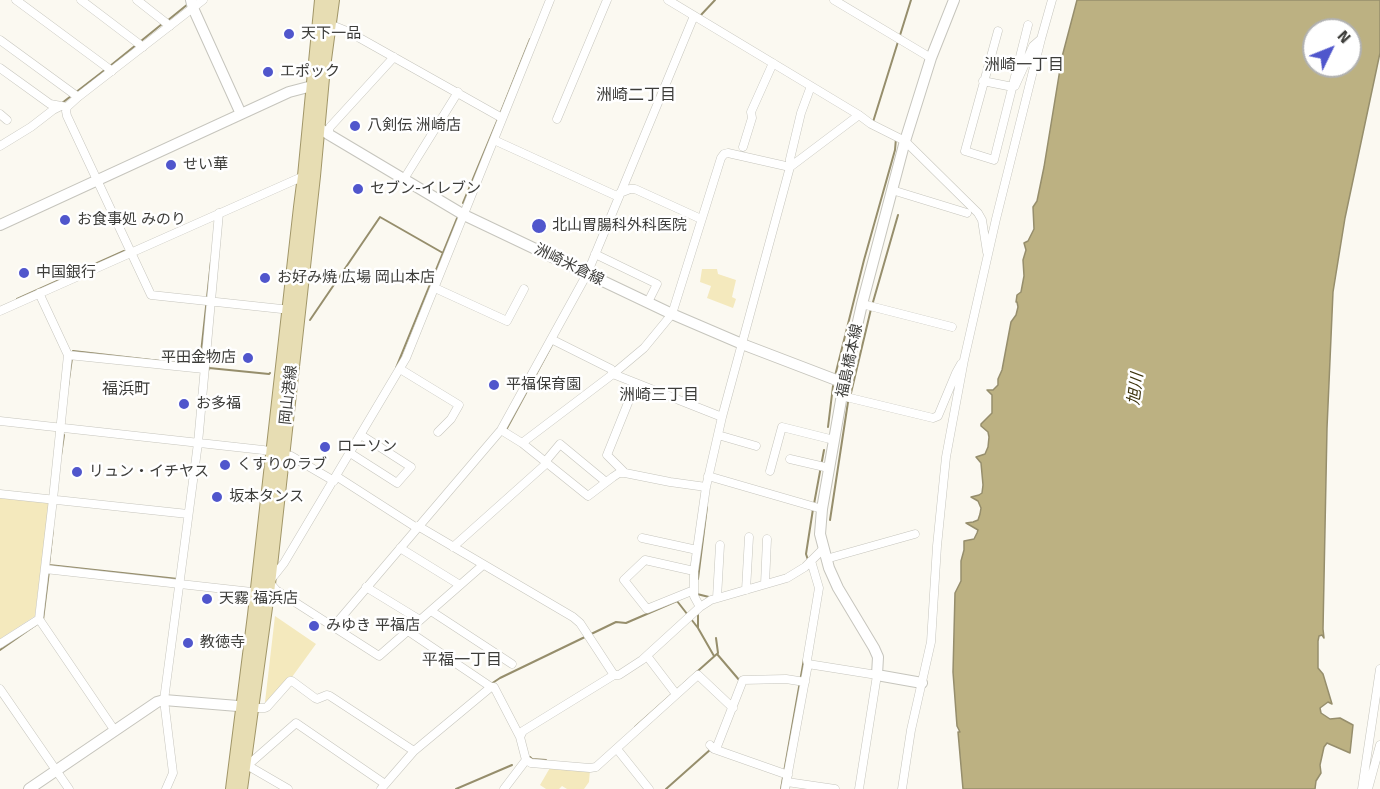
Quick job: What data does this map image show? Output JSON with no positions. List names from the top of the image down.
{
  "streets": {
    "main road": ["洲崎米倉線", "福島橋本線", "岡山港線"]
  },
  "crossings": [
    ["洲崎米倉線", "福島橋本線"],
    ["洲崎米倉線", "岡山港線"]
  ],
  "districts": [
    "洲崎一丁目",
    "洲崎二丁目",
    "福浜町",
    "洲崎三丁目",
    "平福一丁目"
  ],
  "water": ["旭川"],
  "places": [
    "天下一品",
    "エポック",
    "八剣伝 洲崎店",
    "せい華",
    "セブン-イレブン",
    "お食事処 みのり",
    "北山胃腸科外科医院",
    "中国銀行",
    "お好み焼 広場 岡山本店",
    "平田金物店",
    "平福保育園",
    "お多福",
    "ローソン",
    "くすりのラブ",
    "リュン・イチヤス",
    "坂本タンス",
    "天霧 福浜店",
    "みゆき 平福店",
    "教徳寺"
  ],
  "north": "top right"
}
